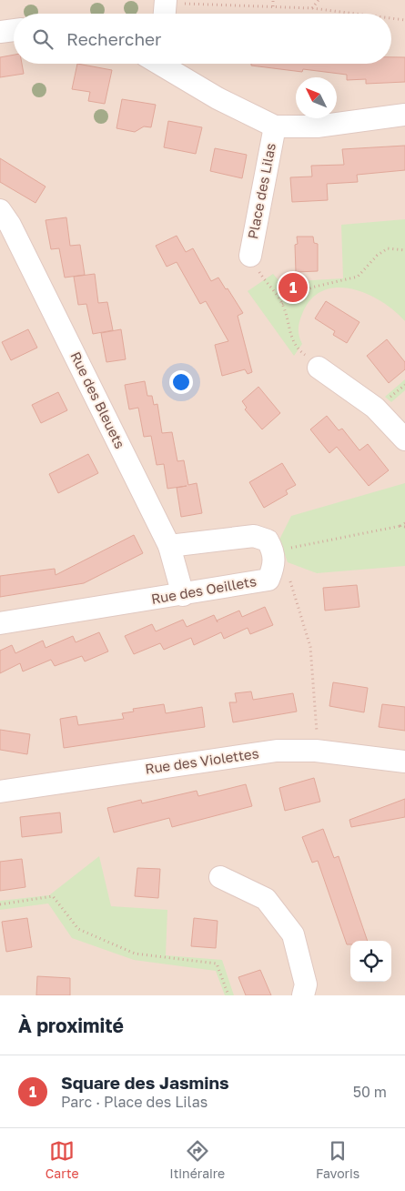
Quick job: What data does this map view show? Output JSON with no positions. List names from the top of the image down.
{
  "streets": {
    "street": [
      "Place des Lilas",
      "Rue des Bleuets",
      "Rue des Oeillets",
      "Rue des Violettes"
    ]
  },
  "crossings": [
    ["Rue des Bleuets", "Rue des Oeillets"]
  ],
  "north": "top left",
  "page": {
    "search": "Rechercher",
    "pins": "1",
    "heading": "À proximité",
    "list": [
      {
        "mark": "1",
        "name": "Square des Jasmins",
        "note": "Parc · Place des Lilas",
        "value": "50 m"
      }
    ],
    "nav": ["Carte", "Itinéraire", "Favoris"]
  }
}
